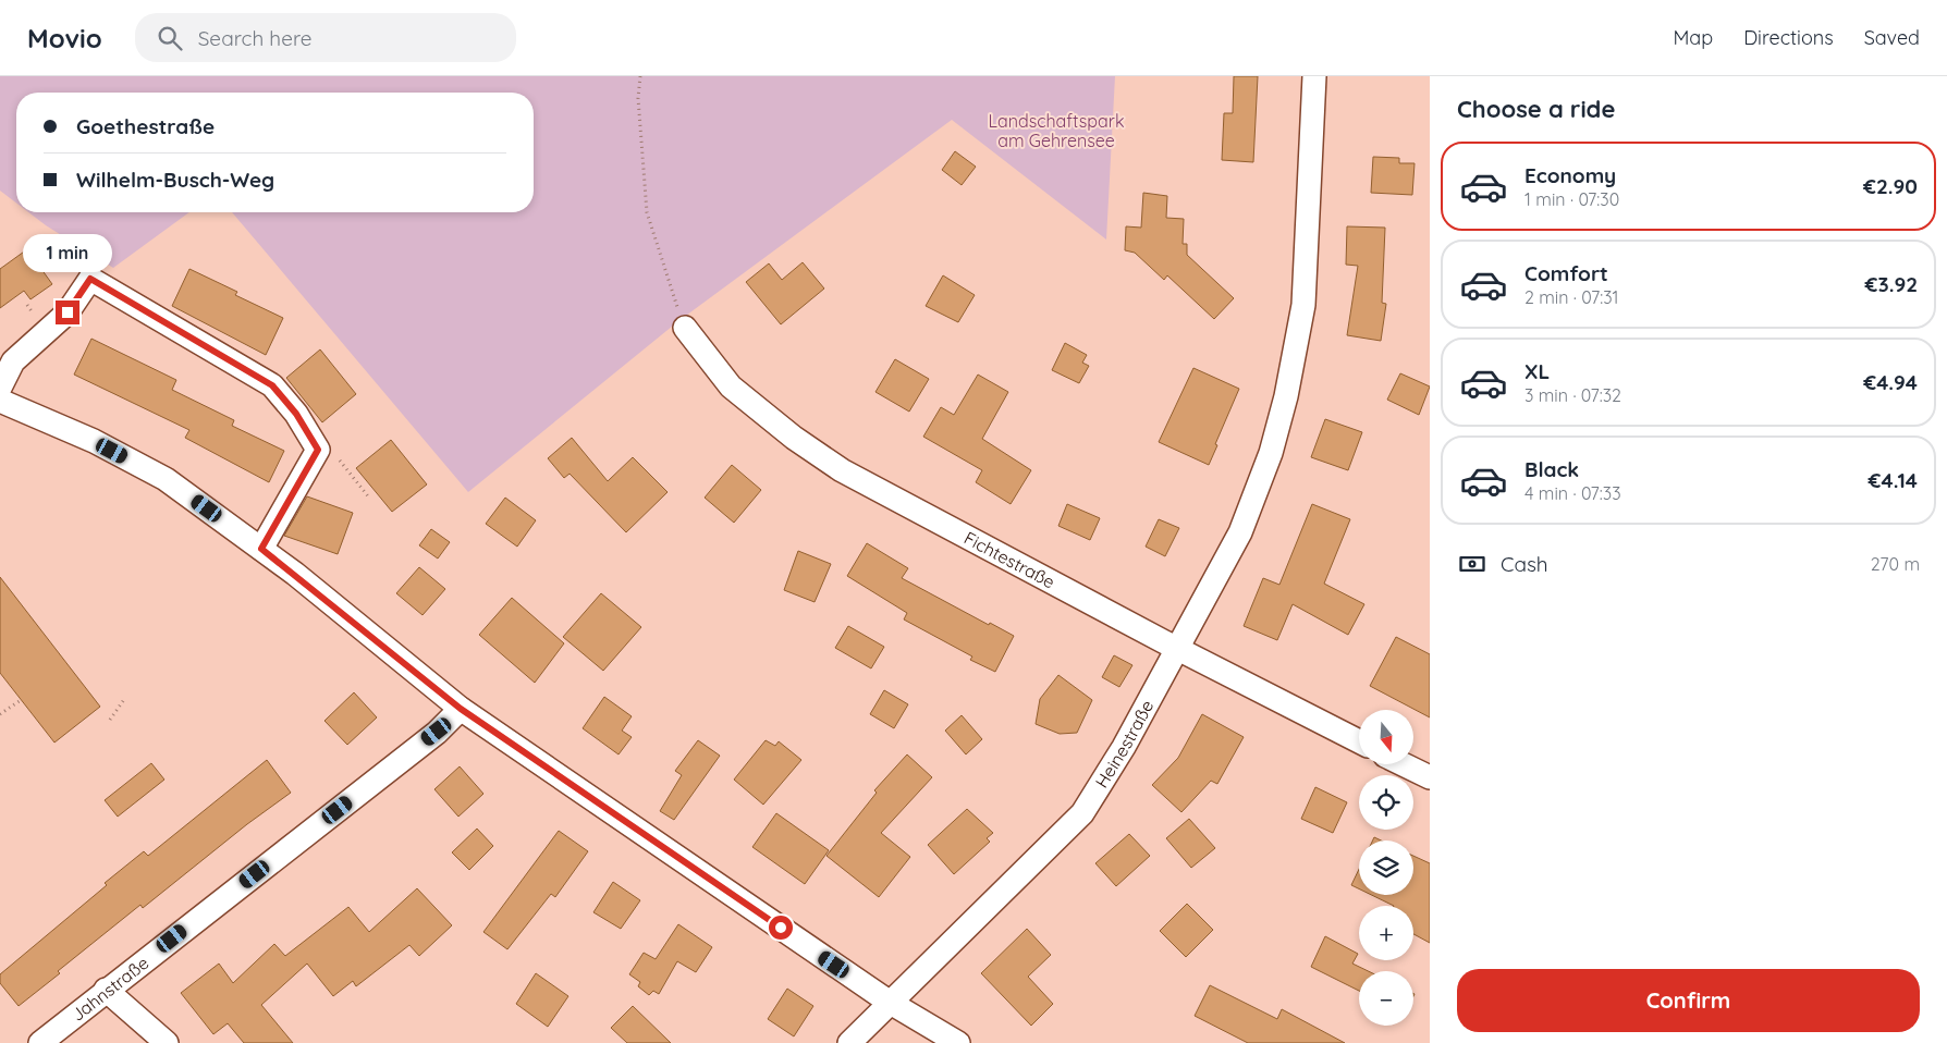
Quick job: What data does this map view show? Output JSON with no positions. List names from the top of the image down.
{
  "streets": {
    "street": ["Fichtestraße", "Heinestraße", "Jahnstraße"]
  },
  "crossings": [
    ["Fichtestraße", "Heinestraße"]
  ],
  "parks": ["Landschaftspark am Gehrensee"],
  "north": "bottom",
  "page": {
    "header": "Movio",
    "search": "Search here",
    "nav": ["Map", "Directions", "Saved"],
    "heading": "Choose a ride",
    "banner": ["Goethestraße", "Wilhelm-Busch-Weg"],
    "list": [
      {
        "name": "Economy",
        "note": "1 min · 07:30",
        "value": "€2.90"
      },
      {
        "name": "Comfort",
        "note": "2 min · 07:31",
        "value": "€3.92"
      },
      {
        "name": "XL",
        "note": "3 min · 07:32",
        "value": "€4.94"
      },
      {
        "name": "Black",
        "note": "4 min · 07:33",
        "value": "€4.14"
      }
    ],
    "bubble": "1 min",
    "pay": ["Cash", "270 m"],
    "map_buttons": ["+", "−"],
    "buttons": "Confirm"
  }
}
